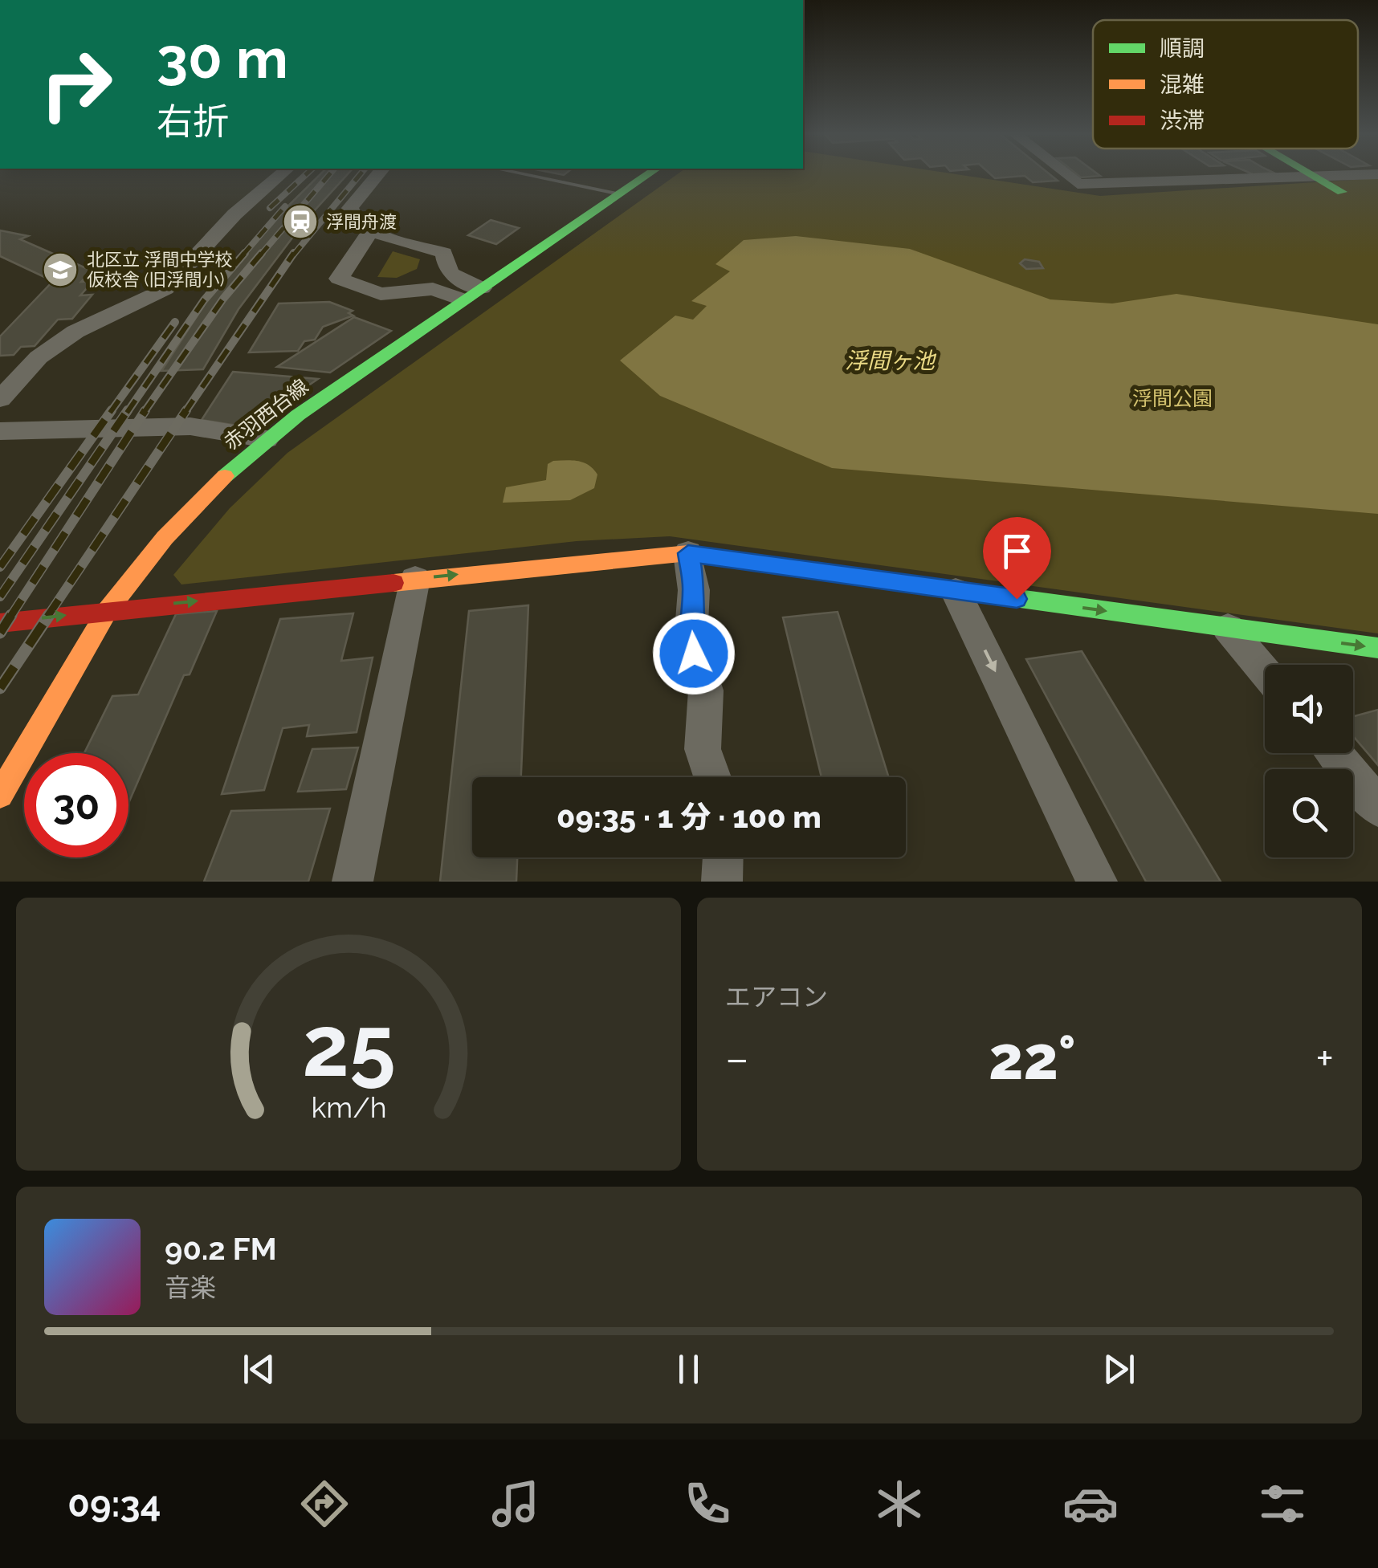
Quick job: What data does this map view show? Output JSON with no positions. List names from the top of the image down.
{
  "streets": {
    "street": ["赤羽西台線"]
  },
  "water": ["浮間ヶ池"],
  "parks": ["浮間公園"],
  "places": {
    "station": ["浮間舟渡"],
    "school or university": ["北区立 浮間中学校 仮校舎 (旧浮間小)"]
  },
  "legend": ["順調", "混雑", "渋滞"],
  "page": {
    "turn": ["30 m", "右折"],
    "limit": "30",
    "trip": "09:35 · 1 分 · 100 m",
    "tile": "エアコン",
    "heat": ["−", "22°", "+"],
    "song": ["90.2 FM", "音楽"],
    "tabs": "09:34",
    "gauge": ["25", "km/h"]
  }
}
